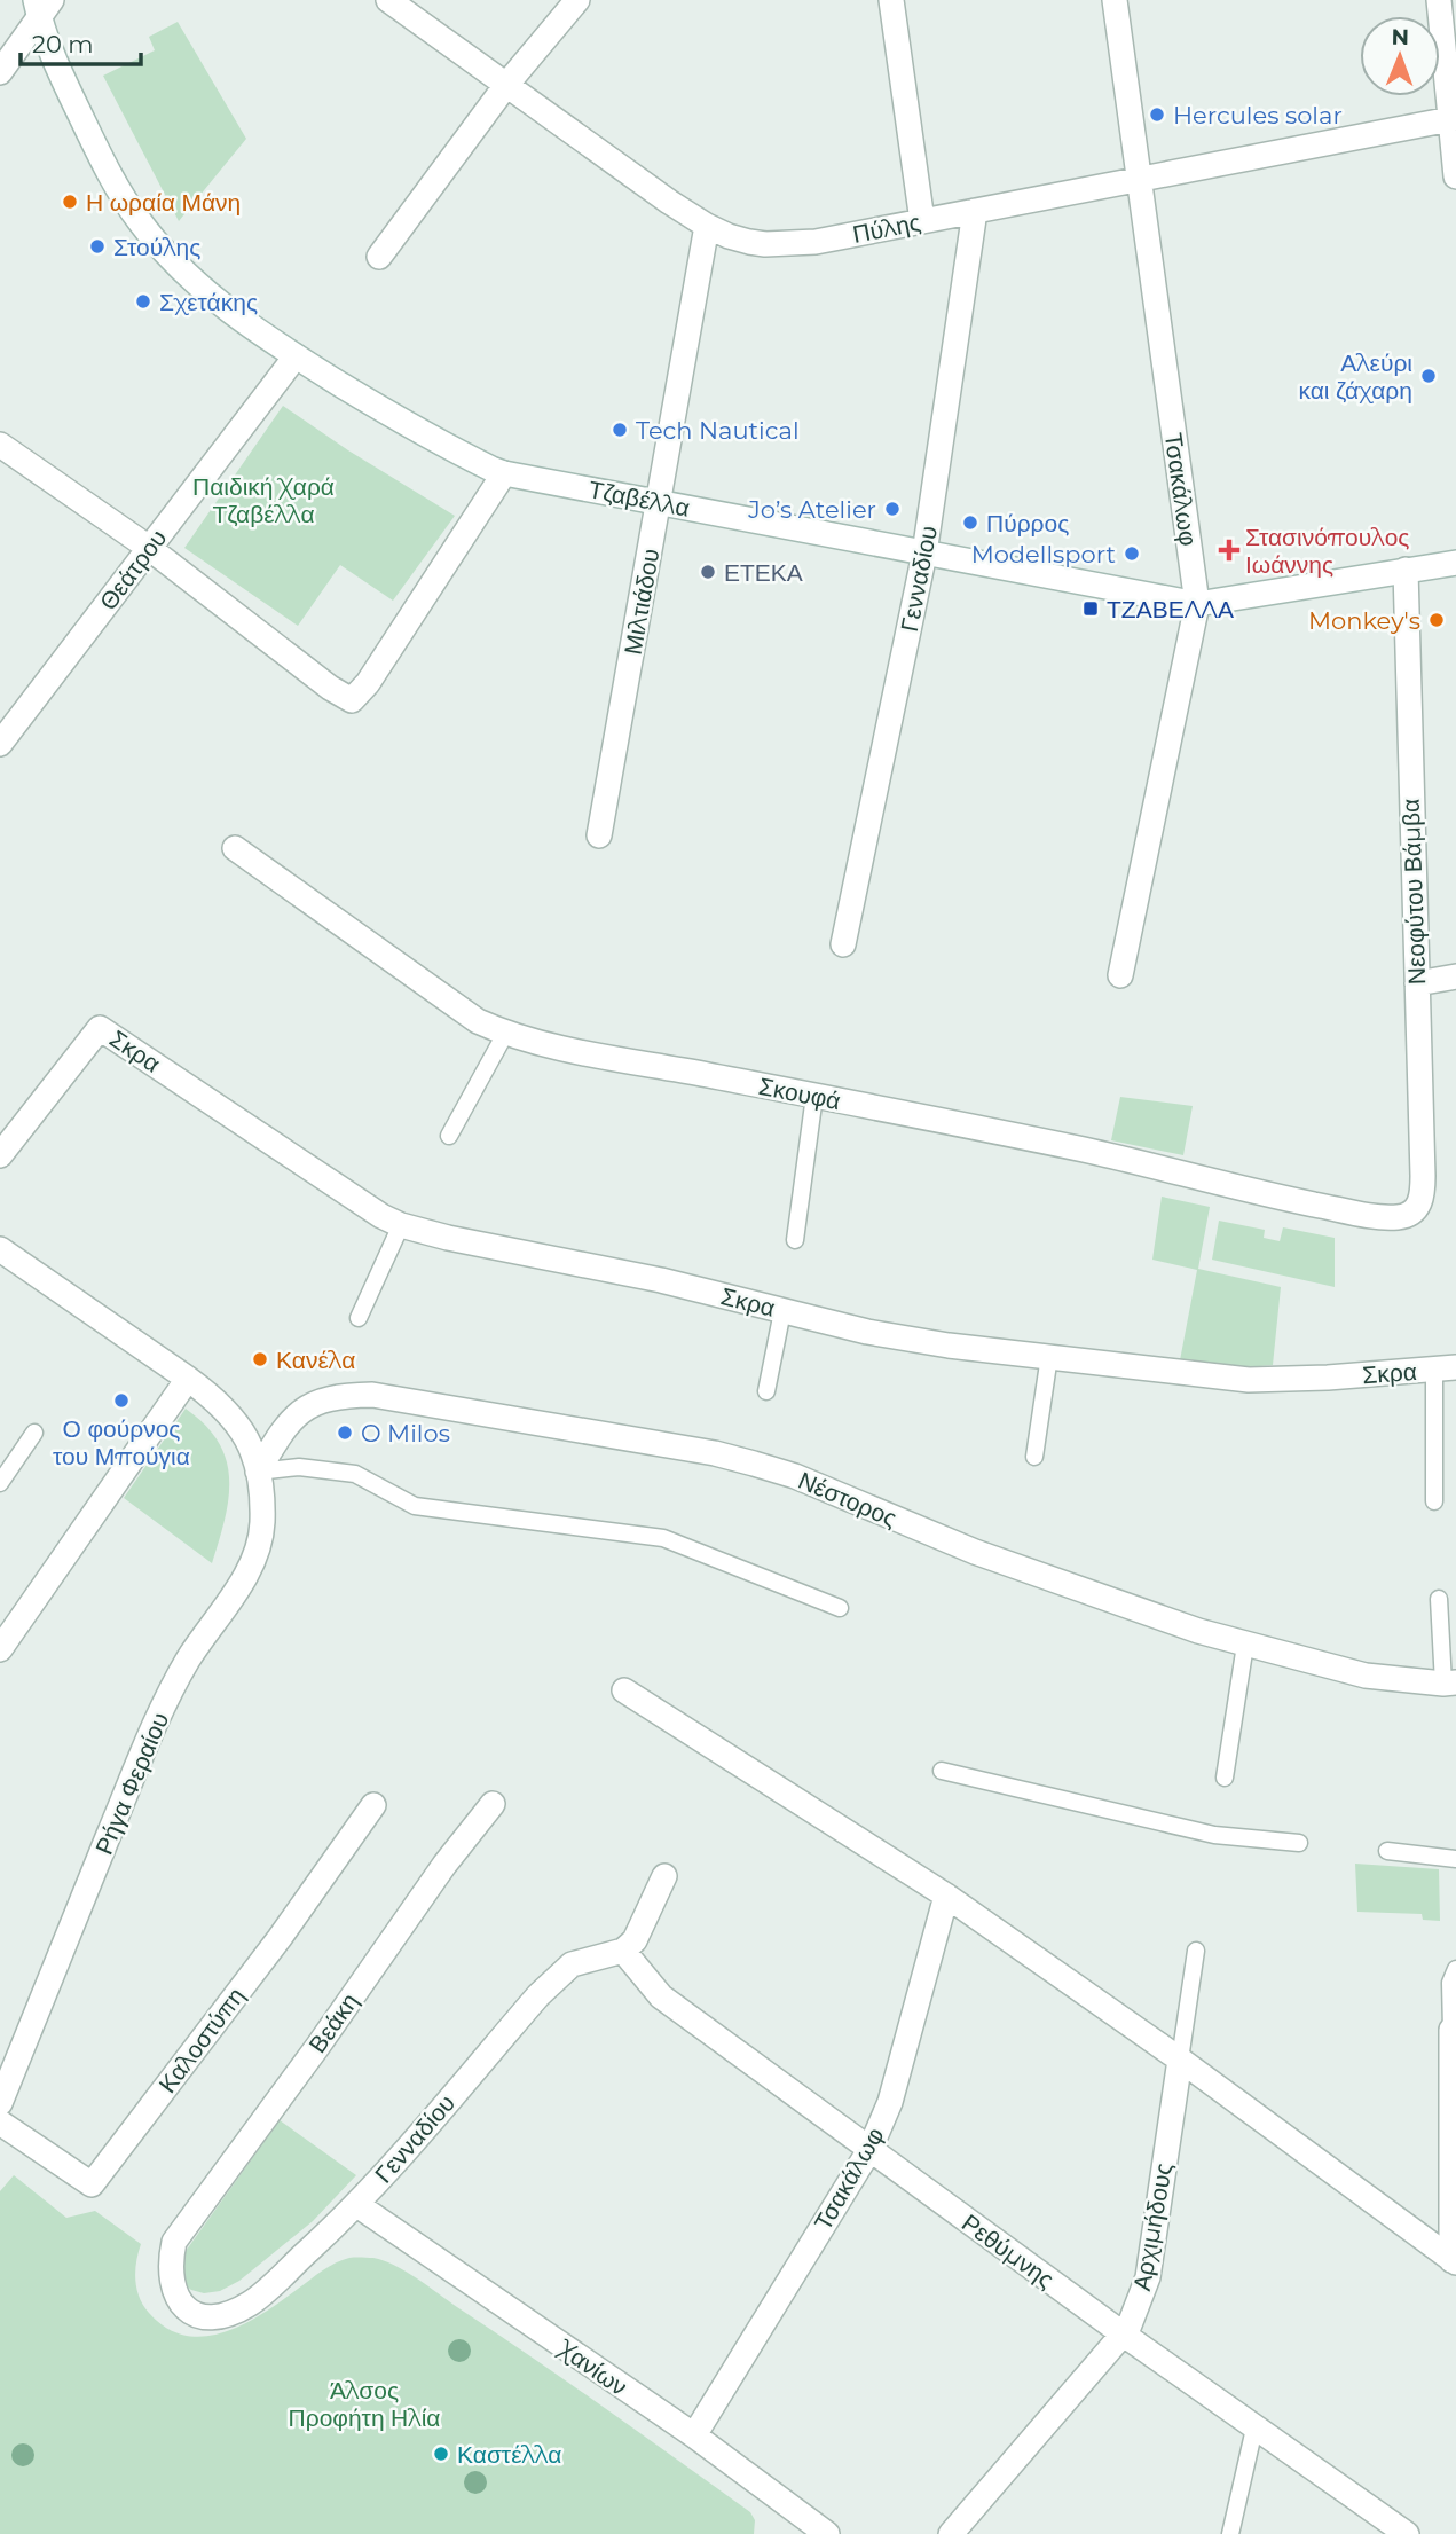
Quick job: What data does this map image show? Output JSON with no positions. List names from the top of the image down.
{
  "streets": {
    "street": [
      "Πύλης",
      "Τσακάλωφ",
      "Τζαβέλλα",
      "Θεάτρου",
      "Γενναδίου",
      "Μιλτιάδου",
      "Νεοφύτου Βάμβα",
      "Σκρα",
      "Σκουφά",
      "Νέστορος",
      "Ρήγα Φεραίου",
      "Βεάκη",
      "Καλοστύπη",
      "Αρχιμήδους",
      "Ρεθύμνης",
      "Χανίων"
    ]
  },
  "crossings": [
    ["Πύλης", "Τσακάλωφ"],
    ["Πύλης", "Γενναδίου"],
    ["Πύλης", "Μιλτιάδου"],
    ["Τσακάλωφ", "Τζαβέλλα"],
    ["Τσακάλωφ", "Ρεθύμνης"],
    ["Τσακάλωφ", "Χανίων"],
    ["Τζαβέλλα", "Θεάτρου"],
    ["Τζαβέλλα", "Γενναδίου"],
    ["Τζαβέλλα", "Μιλτιάδου"],
    ["Τζαβέλλα", "Νεοφύτου Βάμβα"],
    ["Γενναδίου", "Βεάκη"],
    ["Γενναδίου", "Ρεθύμνης"],
    ["Γενναδίου", "Χανίων"],
    ["Νεοφύτου Βάμβα", "Σκουφά"],
    ["Νέστορος", "Ρήγα Φεραίου"],
    ["Αρχιμήδους", "Ρεθύμνης"]
  ],
  "parks": ["Παιδική Χαρά Τζαβέλλα", "Άλσος Προφήτη Ηλία"],
  "places": {
    "other": [
      "Hercules solar",
      "Η ωραία Μάνη",
      "Στούλης",
      "Σχετάκης",
      "Αλεύρι και ζάχαρη",
      "Tech Nautical",
      "Jo’s Atelier",
      "Πύρρος",
      "Modellsport",
      "ΕΤΕΚΑ",
      "Monkey's",
      "Κανέλα",
      "Ο φούρνος του Μπούγια",
      "O Milos",
      "Καστέλλα"
    ],
    "health": ["Στασινόπουλος Ιωάννης"],
    "transit": ["ΤΖΑΒΕΛΛΑ"]
  },
  "scale_bar": "20 m",
  "north": "top"
}
